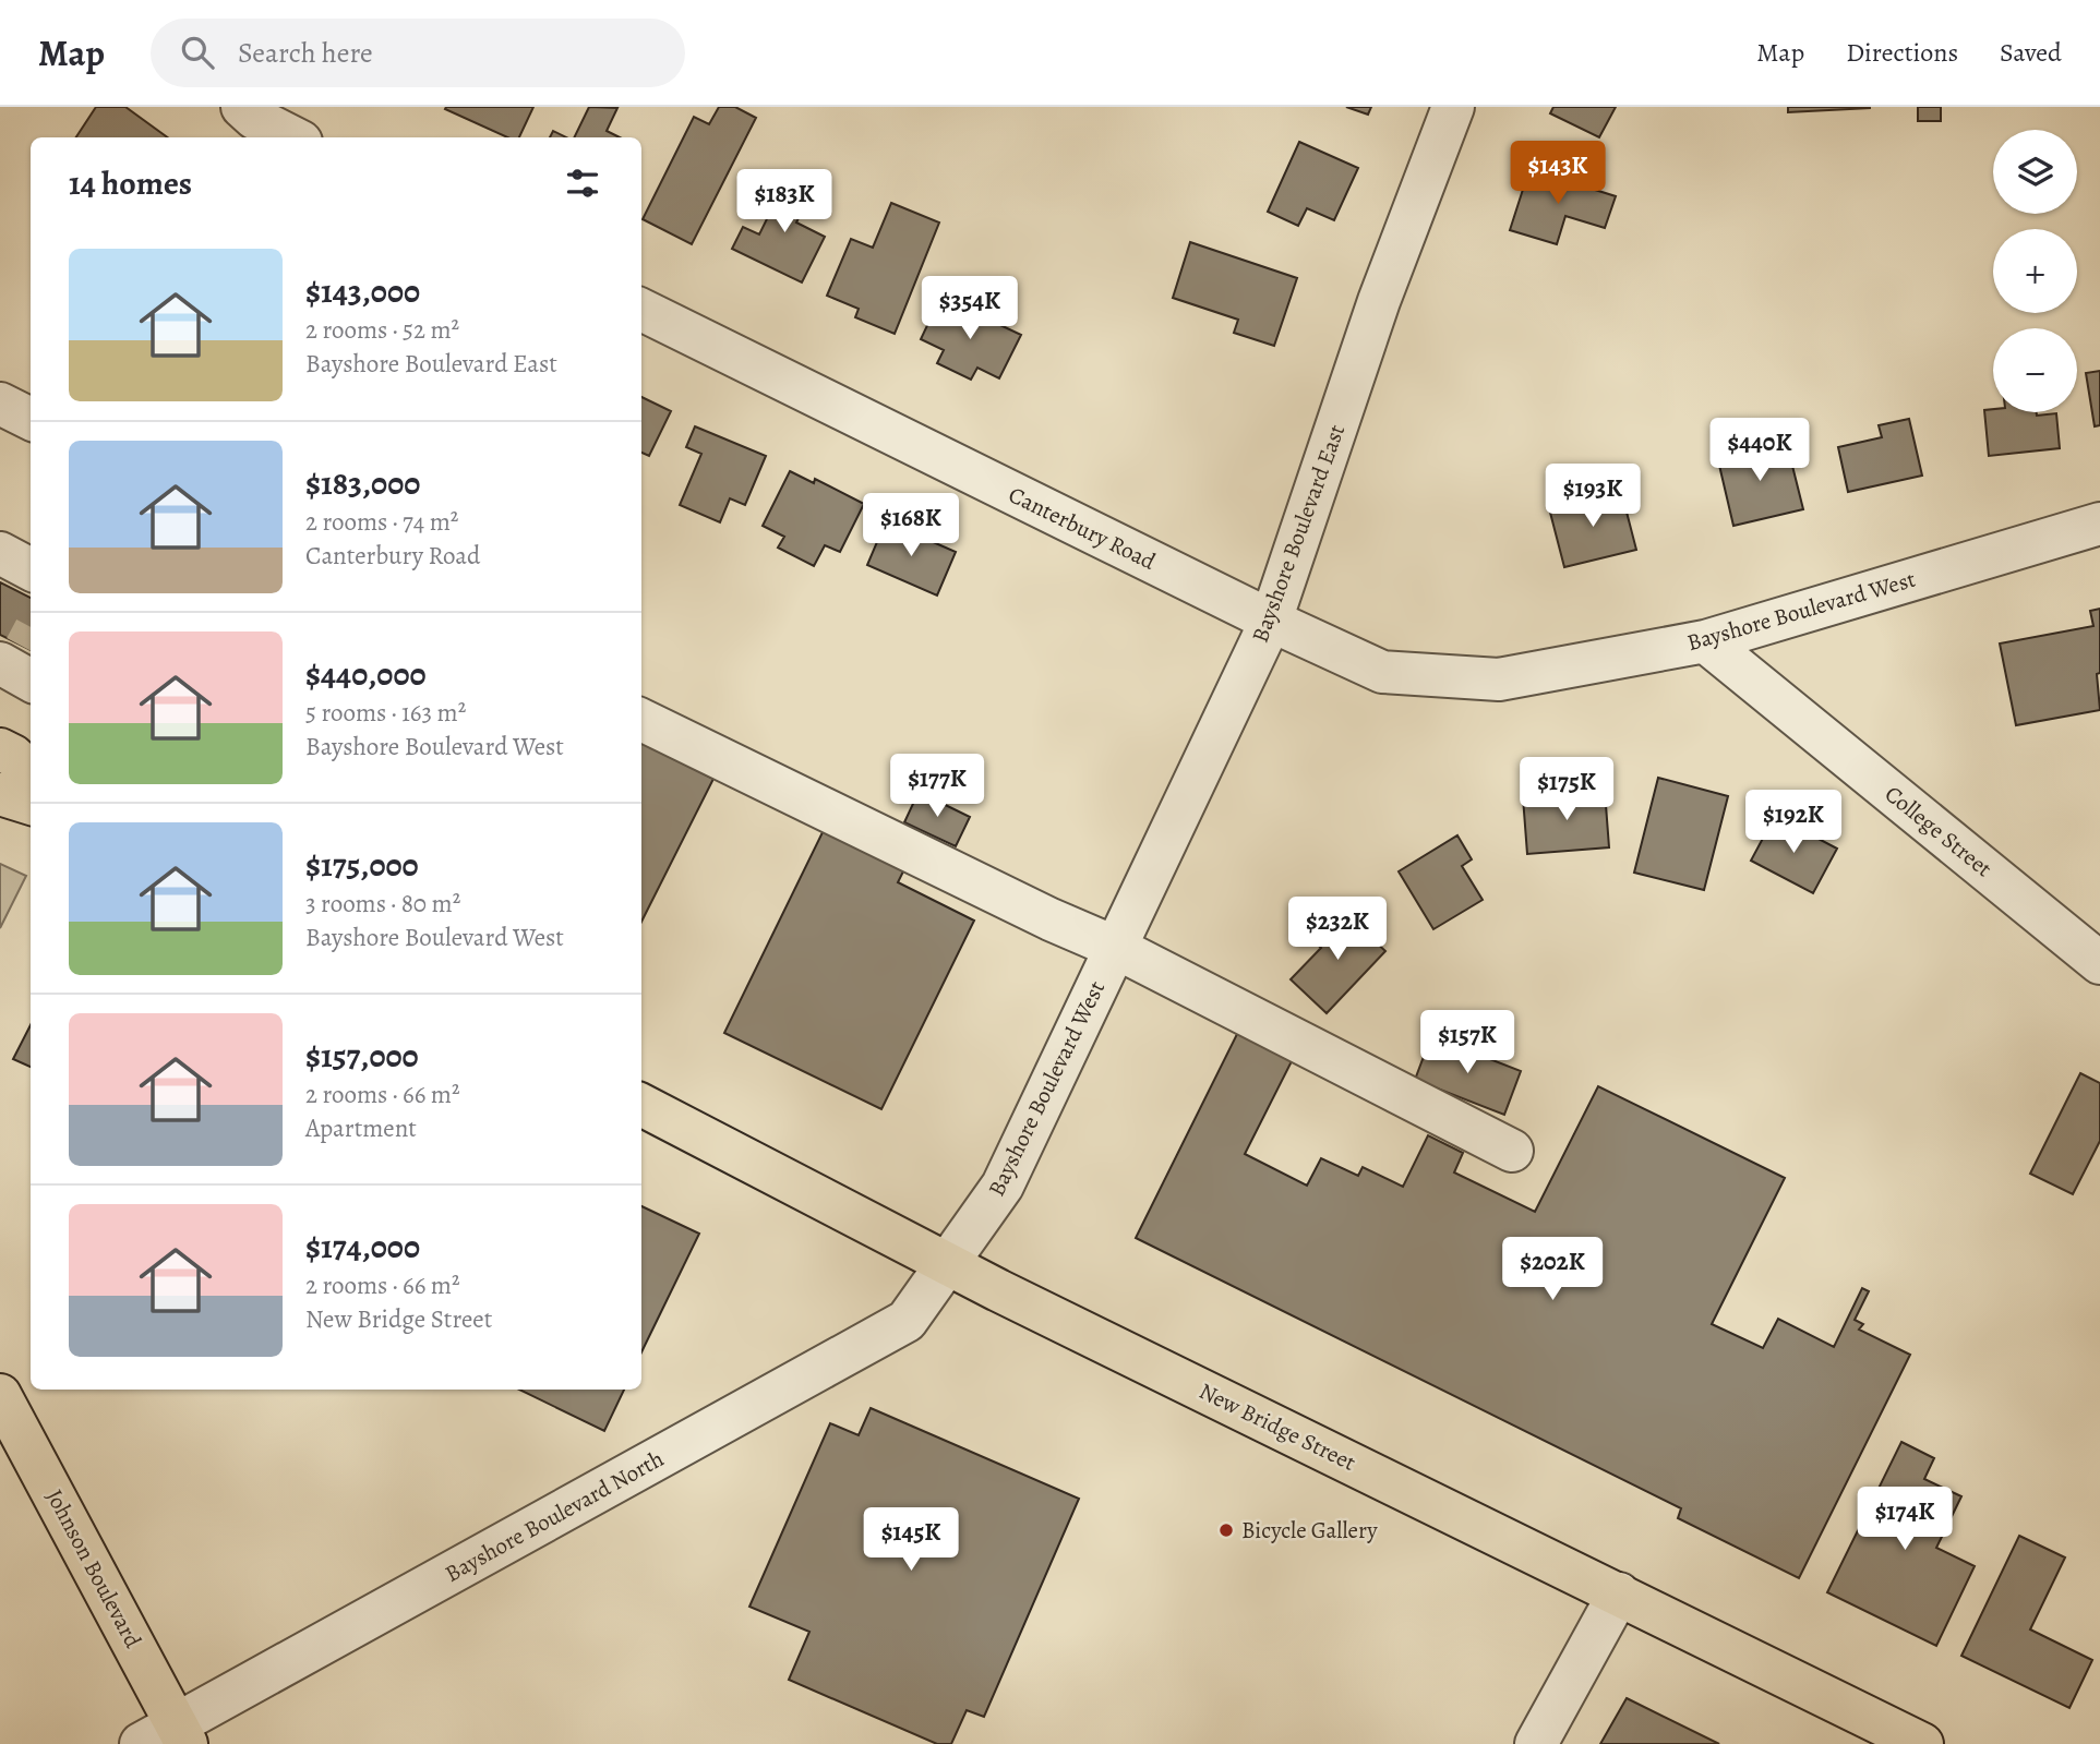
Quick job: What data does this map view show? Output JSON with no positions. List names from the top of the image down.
{
  "streets": {
    "main road": ["New Bridge Street", "Johnson Boulevard"],
    "street": [
      "Canterbury Road",
      "Bayshore Boulevard East",
      "Bayshore Boulevard West",
      "College Street",
      "Bayshore Boulevard North"
    ]
  },
  "crossings": [
    ["Canterbury Road", "Bayshore Boulevard East"],
    ["Canterbury Road", "Bayshore Boulevard West"],
    ["Bayshore Boulevard East", "Bayshore Boulevard West"],
    ["Bayshore Boulevard West", "College Street"],
    ["Bayshore Boulevard West", "New Bridge Street"],
    ["Bayshore Boulevard West", "Bayshore Boulevard North"],
    ["New Bridge Street", "Bayshore Boulevard North"],
    ["Bayshore Boulevard North", "Johnson Boulevard"]
  ],
  "places": ["Bicycle Gallery"],
  "page": {
    "header": "Map",
    "search": "Search here",
    "nav": ["Map", "Directions", "Saved"],
    "map_buttons": ["+", "−"],
    "heading": "14 homes",
    "price": [
      "$143K",
      "$183K",
      "$354K",
      "$440K",
      "$193K",
      "$168K",
      "$177K",
      "$175K",
      "$192K",
      "$232K",
      "$157K",
      "$202K",
      "$174K",
      "$145K"
    ],
    "list": [
      {
        "name": "$143,000",
        "note": "2 rooms · 52 m² · Bayshore Boulevard East"
      },
      {
        "name": "$183,000",
        "note": "2 rooms · 74 m² · Canterbury Road"
      },
      {
        "name": "$440,000",
        "note": "5 rooms · 163 m² · Bayshore Boulevard West"
      },
      {
        "name": "$175,000",
        "note": "3 rooms · 80 m² · Bayshore Boulevard West"
      },
      {
        "name": "$157,000",
        "note": "2 rooms · 66 m² · Apartment"
      },
      {
        "name": "$174,000",
        "note": "2 rooms · 66 m² · New Bridge Street"
      }
    ]
  }
}
